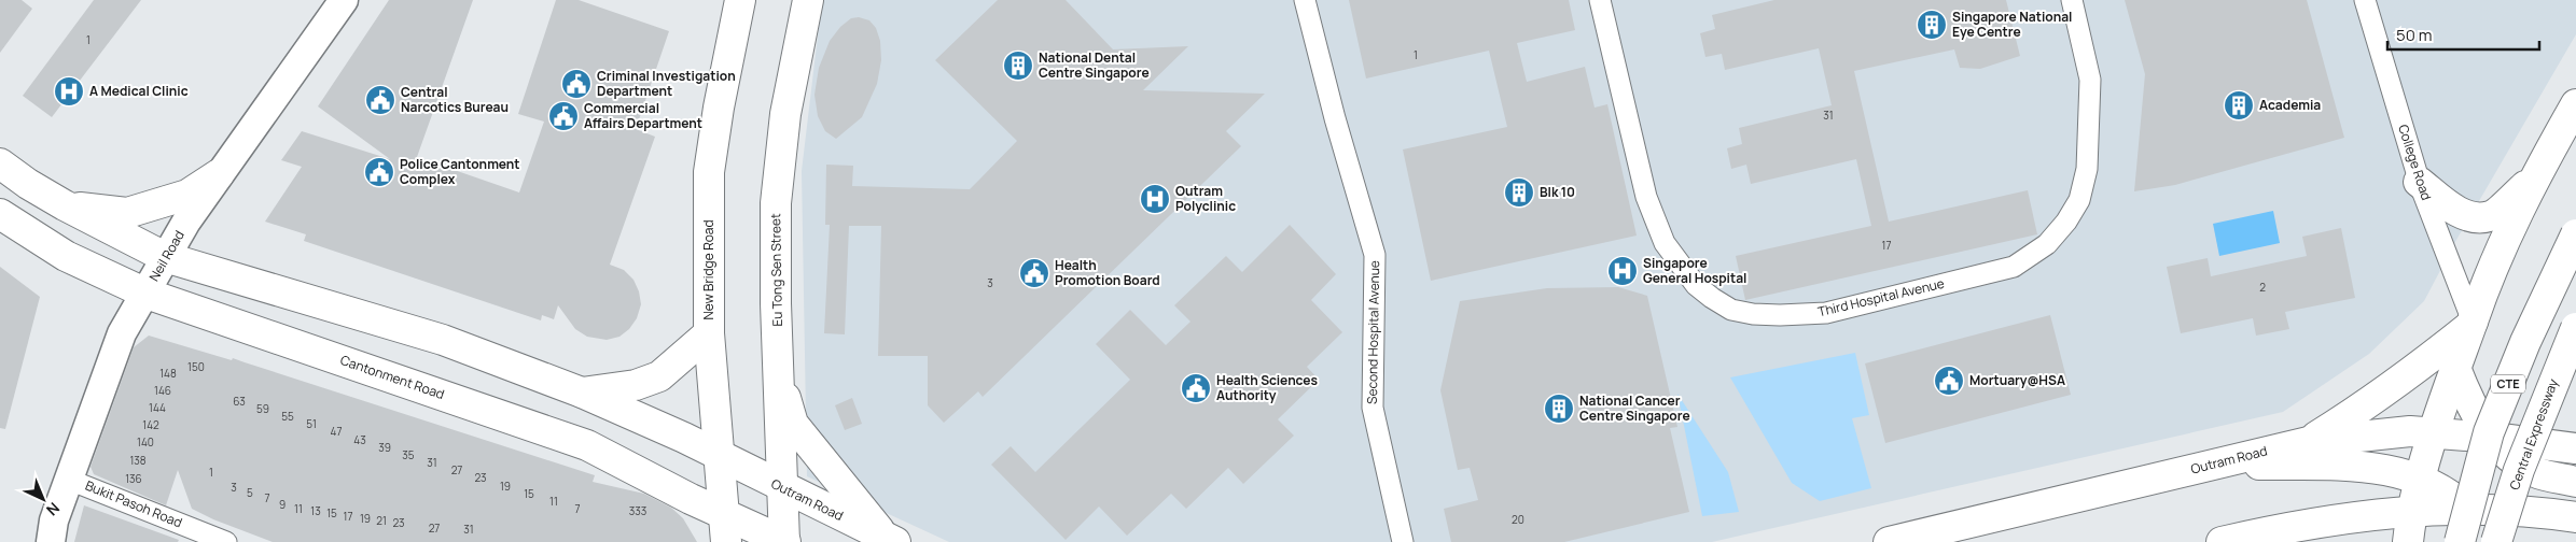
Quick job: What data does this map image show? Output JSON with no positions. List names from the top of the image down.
{
  "streets": {
    "main road": [
      "Neil Road",
      "New Bridge Road",
      "Eu Tong Sen Street",
      "Cantonment Road",
      "CTE",
      "Central Expressway",
      "Outram Road"
    ],
    "street": [
      "College Road",
      "Third Hospital Avenue",
      "Second Hospital Avenue",
      "Bukit Pasoh Road"
    ]
  },
  "crossings": [
    ["Neil Road", "Cantonment Road"],
    ["Neil Road", "Bukit Pasoh Road"],
    ["New Bridge Road", "Cantonment Road"],
    ["New Bridge Road", "Outram Road"],
    ["Eu Tong Sen Street", "Cantonment Road"],
    ["Eu Tong Sen Street", "Outram Road"]
  ],
  "places": {
    "building": [
      "Singapore National Eye Centre",
      "National Dental Centre Singapore",
      "Academia",
      "Blk 10",
      "National Cancer Centre Singapore"
    ],
    "public building": [
      "Criminal Investigation Department",
      "Central Narcotics Bureau",
      "Commercial Affairs Department",
      "Police Cantonment Complex",
      "Health Promotion Board",
      "Mortuary@HSA",
      "Health Sciences Authority"
    ],
    "hospital": ["A Medical Clinic", "Outram Polyclinic", "Singapore General Hospital"]
  },
  "house_numbers": [
    "1",
    "1",
    "31",
    "17",
    "3",
    "2",
    "150",
    "148",
    "146",
    "63",
    "144",
    "59",
    "55",
    "51",
    "142",
    "47",
    "43",
    "140",
    "39",
    "35",
    "138",
    "31",
    "27",
    "1",
    "23",
    "136",
    "19",
    "3",
    "5",
    "15",
    "7",
    "11",
    "9",
    "11",
    "7",
    "13",
    "333",
    "15",
    "17",
    "19",
    "20",
    "21",
    "23",
    "27",
    "31"
  ],
  "scale_bar": "50 m",
  "north": "bottom right"
}
